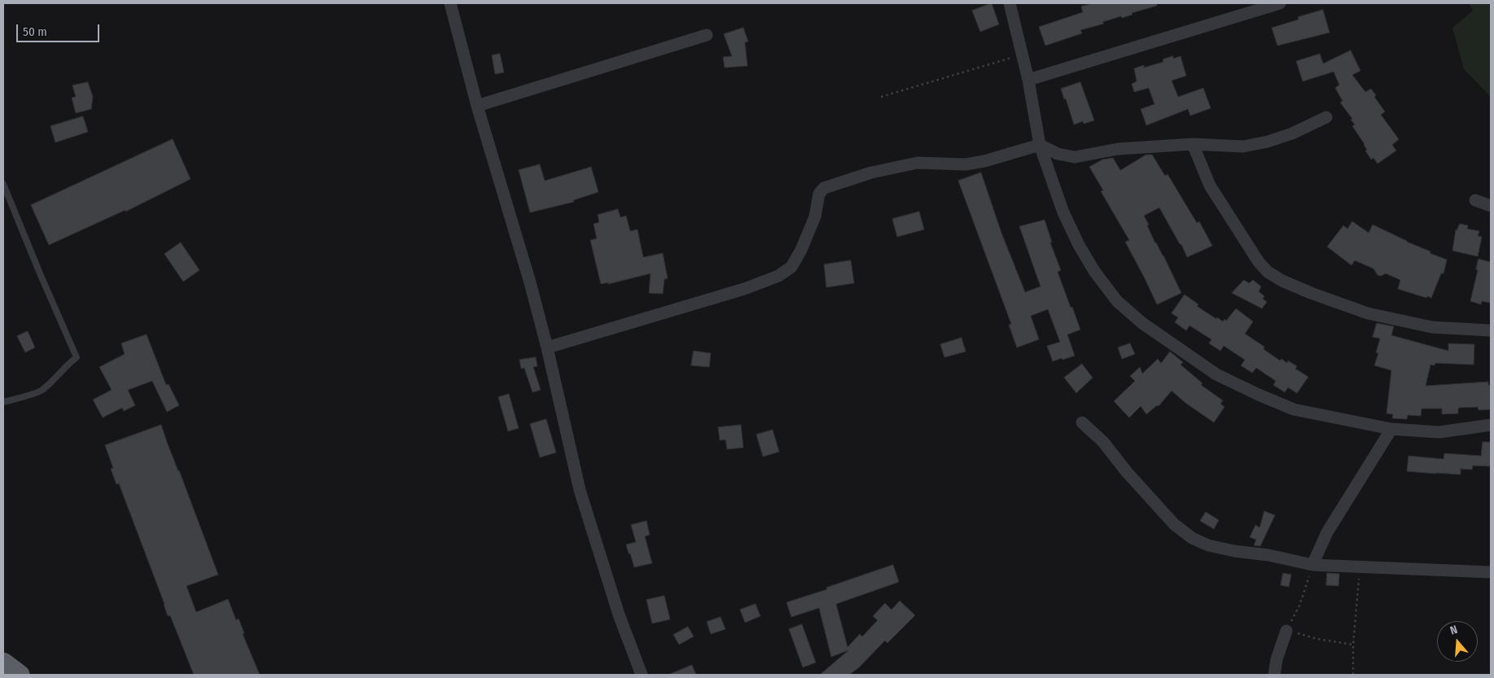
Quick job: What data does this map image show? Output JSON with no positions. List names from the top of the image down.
{
  "scale_bar": "50 m",
  "north": "top"
}
